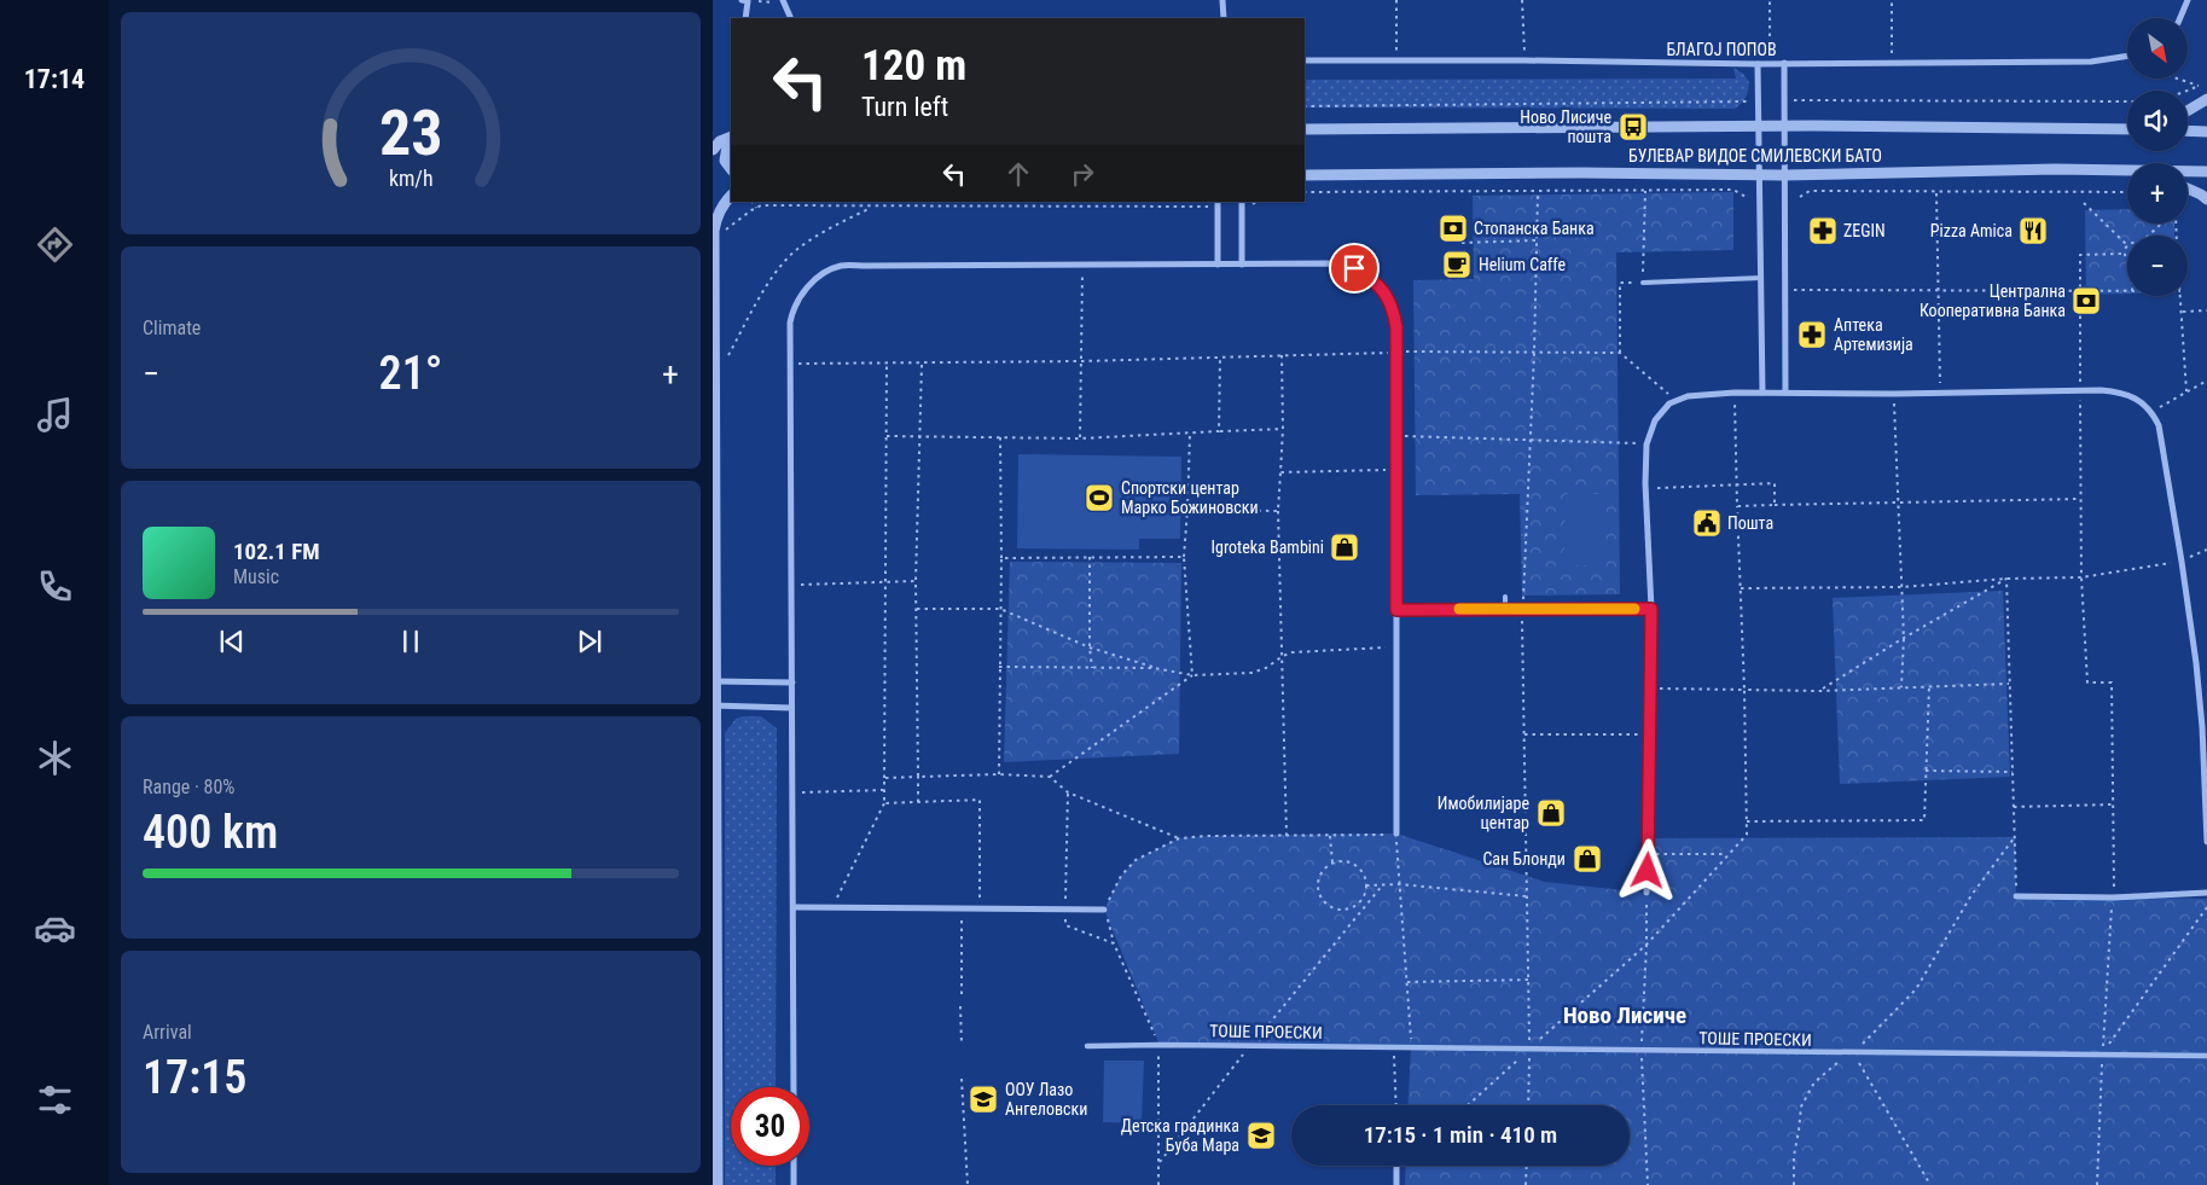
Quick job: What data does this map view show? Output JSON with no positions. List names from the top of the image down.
{
  "streets": {
    "street": ["БЛАГОЈ ПОПОВ", "БУЛЕВАР ВИДОЕ СМИЛЕВСКИ БАТО", "ТОШЕ ПРОЕСКИ"]
  },
  "districts": ["Ново Лисиче"],
  "places": {
    "bus stop": ["Ново Лисиче пошта"],
    "bank": ["Стопанска Банка", "Централна Кооперативна Банка"],
    "pharmacy": ["ZEGIN", "Аптека Артемизија"],
    "restaurant": ["Pizza Amica"],
    "cafe": ["Helium Caffe"],
    "sports": ["Спортски центар Марко Божиновски"],
    "public building": ["Пошта"],
    "shop": ["Igroteka Bambini", "Имобилијаре центар", "Сан Блонди"],
    "school or university": ["ООУ Лазо Ангеловски", "Детска градинка Буба Мара"]
  },
  "north": "bottom right",
  "page": {
    "tabs": "17:14",
    "map_buttons": ["+", "−"],
    "turn": ["120 m", "Turn left"],
    "tile": [
      "Climate",
      ["Range · 80%", "400 km"],
      ["Arrival", "17:15"]
    ],
    "heat": ["−", "21°", "+"],
    "song": ["102.1 FM", "Music"],
    "limit": "30",
    "trip": "17:15 · 1 min · 410 m",
    "gauge": ["23", "km/h"]
  }
}
